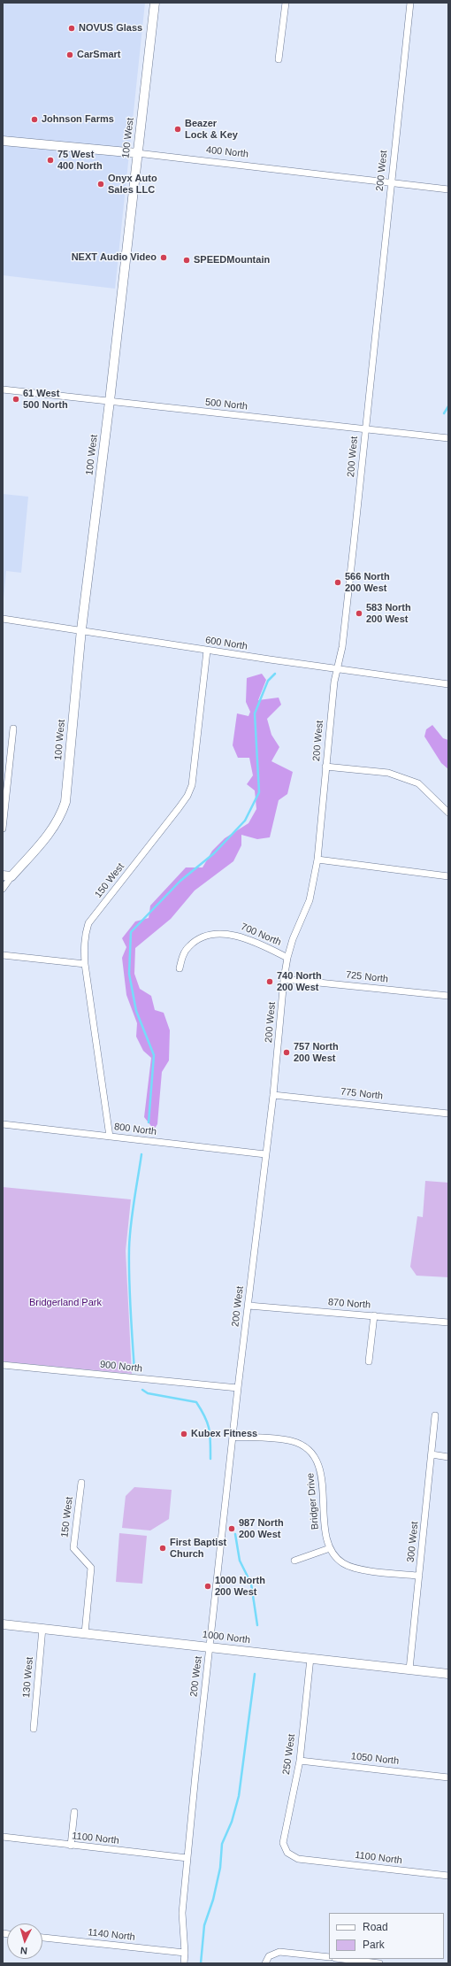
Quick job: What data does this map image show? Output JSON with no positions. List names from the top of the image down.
{
  "streets": {
    "street": [
      "100 West",
      "400 North",
      "200 West",
      "500 North",
      "600 North",
      "150 West",
      "700 North",
      "725 North",
      "775 North",
      "800 North",
      "870 North",
      "900 North",
      "Bridger Drive",
      "300 West",
      "1000 North",
      "130 West",
      "250 West",
      "1050 North",
      "1100 North",
      "1140 North"
    ]
  },
  "crossings": [
    ["100 West", "400 North"],
    ["100 West", "500 North"],
    ["100 West", "600 North"],
    ["400 North", "200 West"],
    ["200 West", "500 North"],
    ["200 West", "600 North"],
    ["200 West", "700 North"],
    ["200 West", "725 North"],
    ["200 West", "775 North"],
    ["200 West", "800 North"],
    ["200 West", "870 North"],
    ["200 West", "900 North"],
    ["200 West", "Bridger Drive"],
    ["200 West", "1000 North"],
    ["200 West", "1100 North"],
    ["200 West", "1140 North"],
    ["600 North", "150 West"],
    ["150 West", "800 North"],
    ["150 West", "1000 North"],
    ["Bridger Drive", "300 West"],
    ["300 West", "1000 North"],
    ["1000 North", "130 West"],
    ["1000 North", "250 West"],
    ["250 West", "1050 North"],
    ["250 West", "1100 North"]
  ],
  "parks": ["Bridgerland Park"],
  "places": [
    "NOVUS Glass",
    "CarSmart",
    "Johnson Farms",
    "Beazer Lock & Key",
    "75 West 400 North",
    "Onyx Auto Sales LLC",
    "NEXT Audio Video",
    "SPEEDMountain",
    "61 West 500 North",
    "566 North 200 West",
    "583 North 200 West",
    "740 North 200 West",
    "757 North 200 West",
    "Kubex Fitness",
    "987 North 200 West",
    "First Baptist Church",
    "1000 North 200 West"
  ],
  "legend": ["Road", "Park"],
  "north": "bottom"
}
